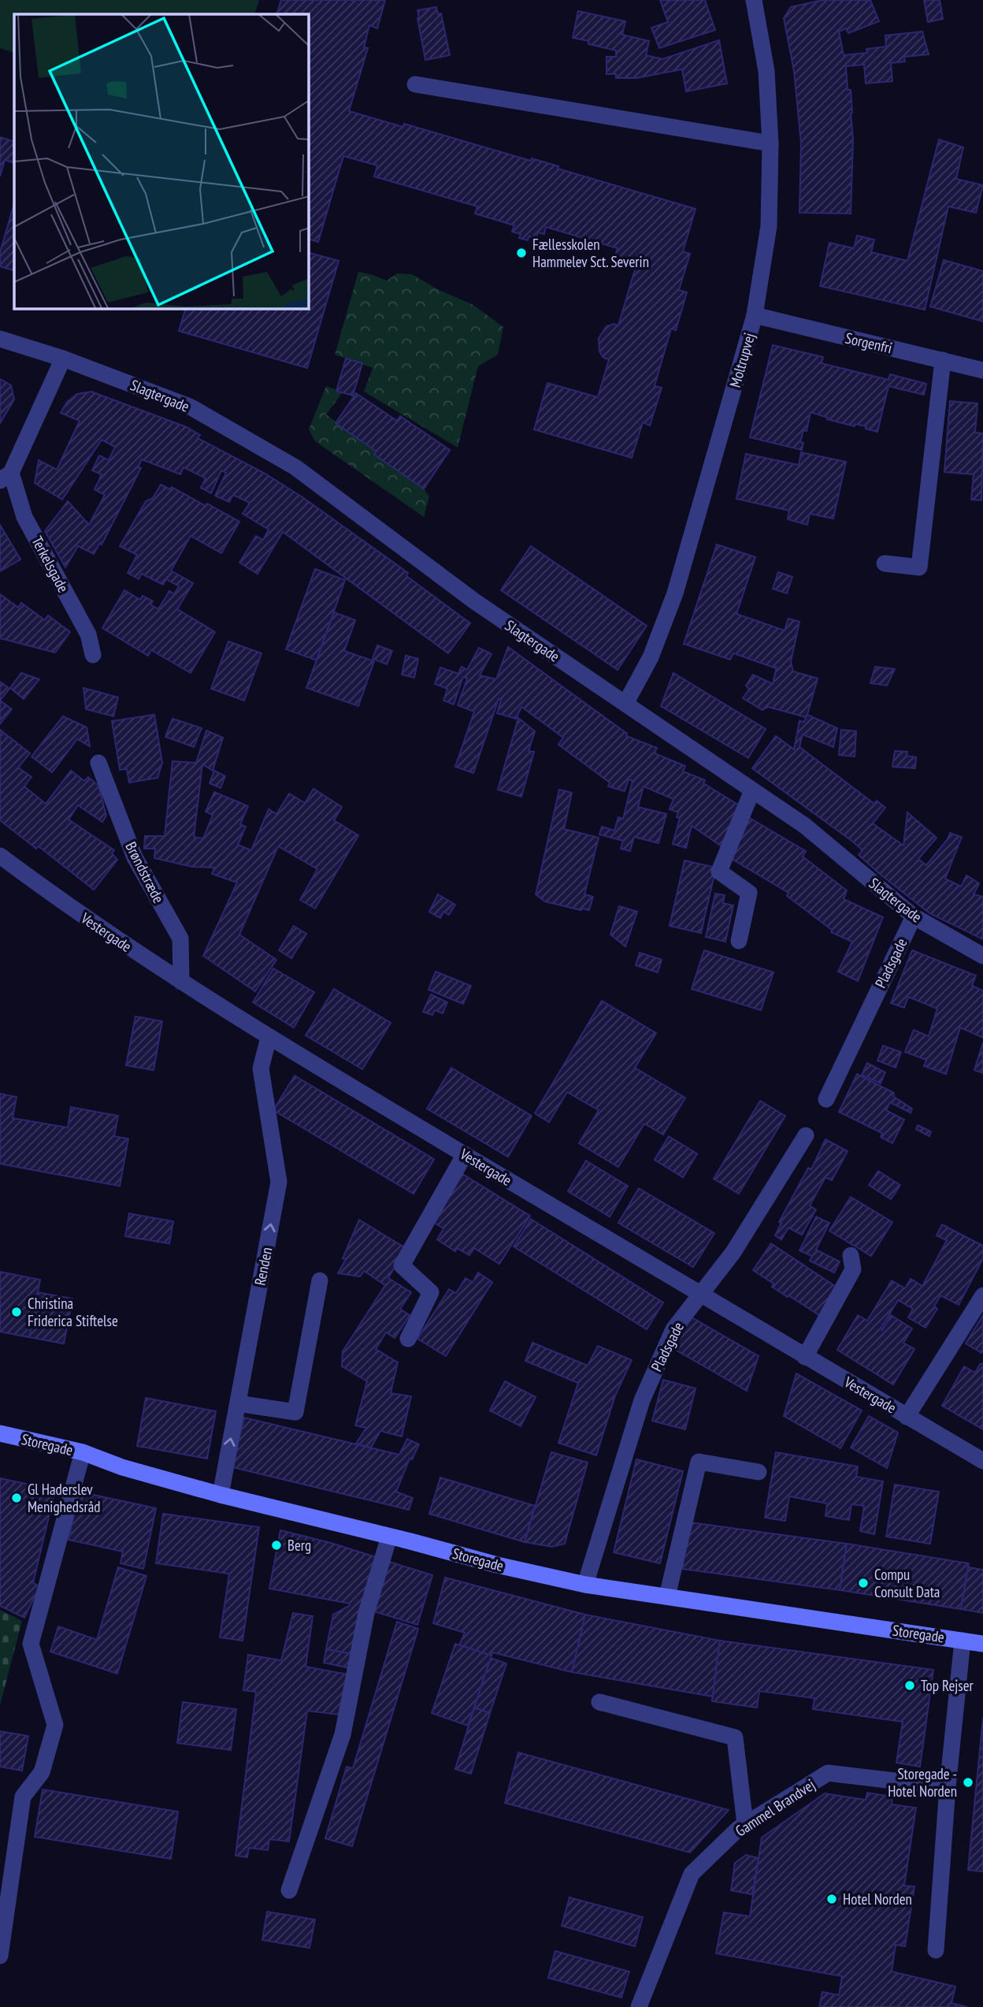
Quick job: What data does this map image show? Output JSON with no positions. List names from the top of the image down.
{
  "streets": {
    "street": [
      "Sorgenfri",
      "Moltrupvej",
      "Slagtergade",
      "Terkelsgade",
      "Brøndstræde",
      "Vestergade",
      "Pladsgade",
      "Renden",
      "Storegade",
      "Gammel Brandvej"
    ]
  },
  "crossings": [
    ["Sorgenfri", "Moltrupvej"],
    ["Moltrupvej", "Slagtergade"],
    ["Slagtergade", "Terkelsgade"],
    ["Slagtergade", "Pladsgade"],
    ["Brøndstræde", "Vestergade"],
    ["Vestergade", "Pladsgade"],
    ["Vestergade", "Renden"],
    ["Pladsgade", "Storegade"],
    ["Renden", "Storegade"],
    ["Storegade", "Gammel Brandvej"]
  ],
  "one_way": ["Renden"],
  "places": [
    "Fællesskolen Hammelev Sct. Severin",
    "Christina Friderica Stiftelse",
    "Gl Haderslev Menighedsråd",
    "Berg",
    "Compu Consult Data",
    "Top Rejser",
    "Storegade - Hotel Norden",
    "Hotel Norden"
  ]
}
